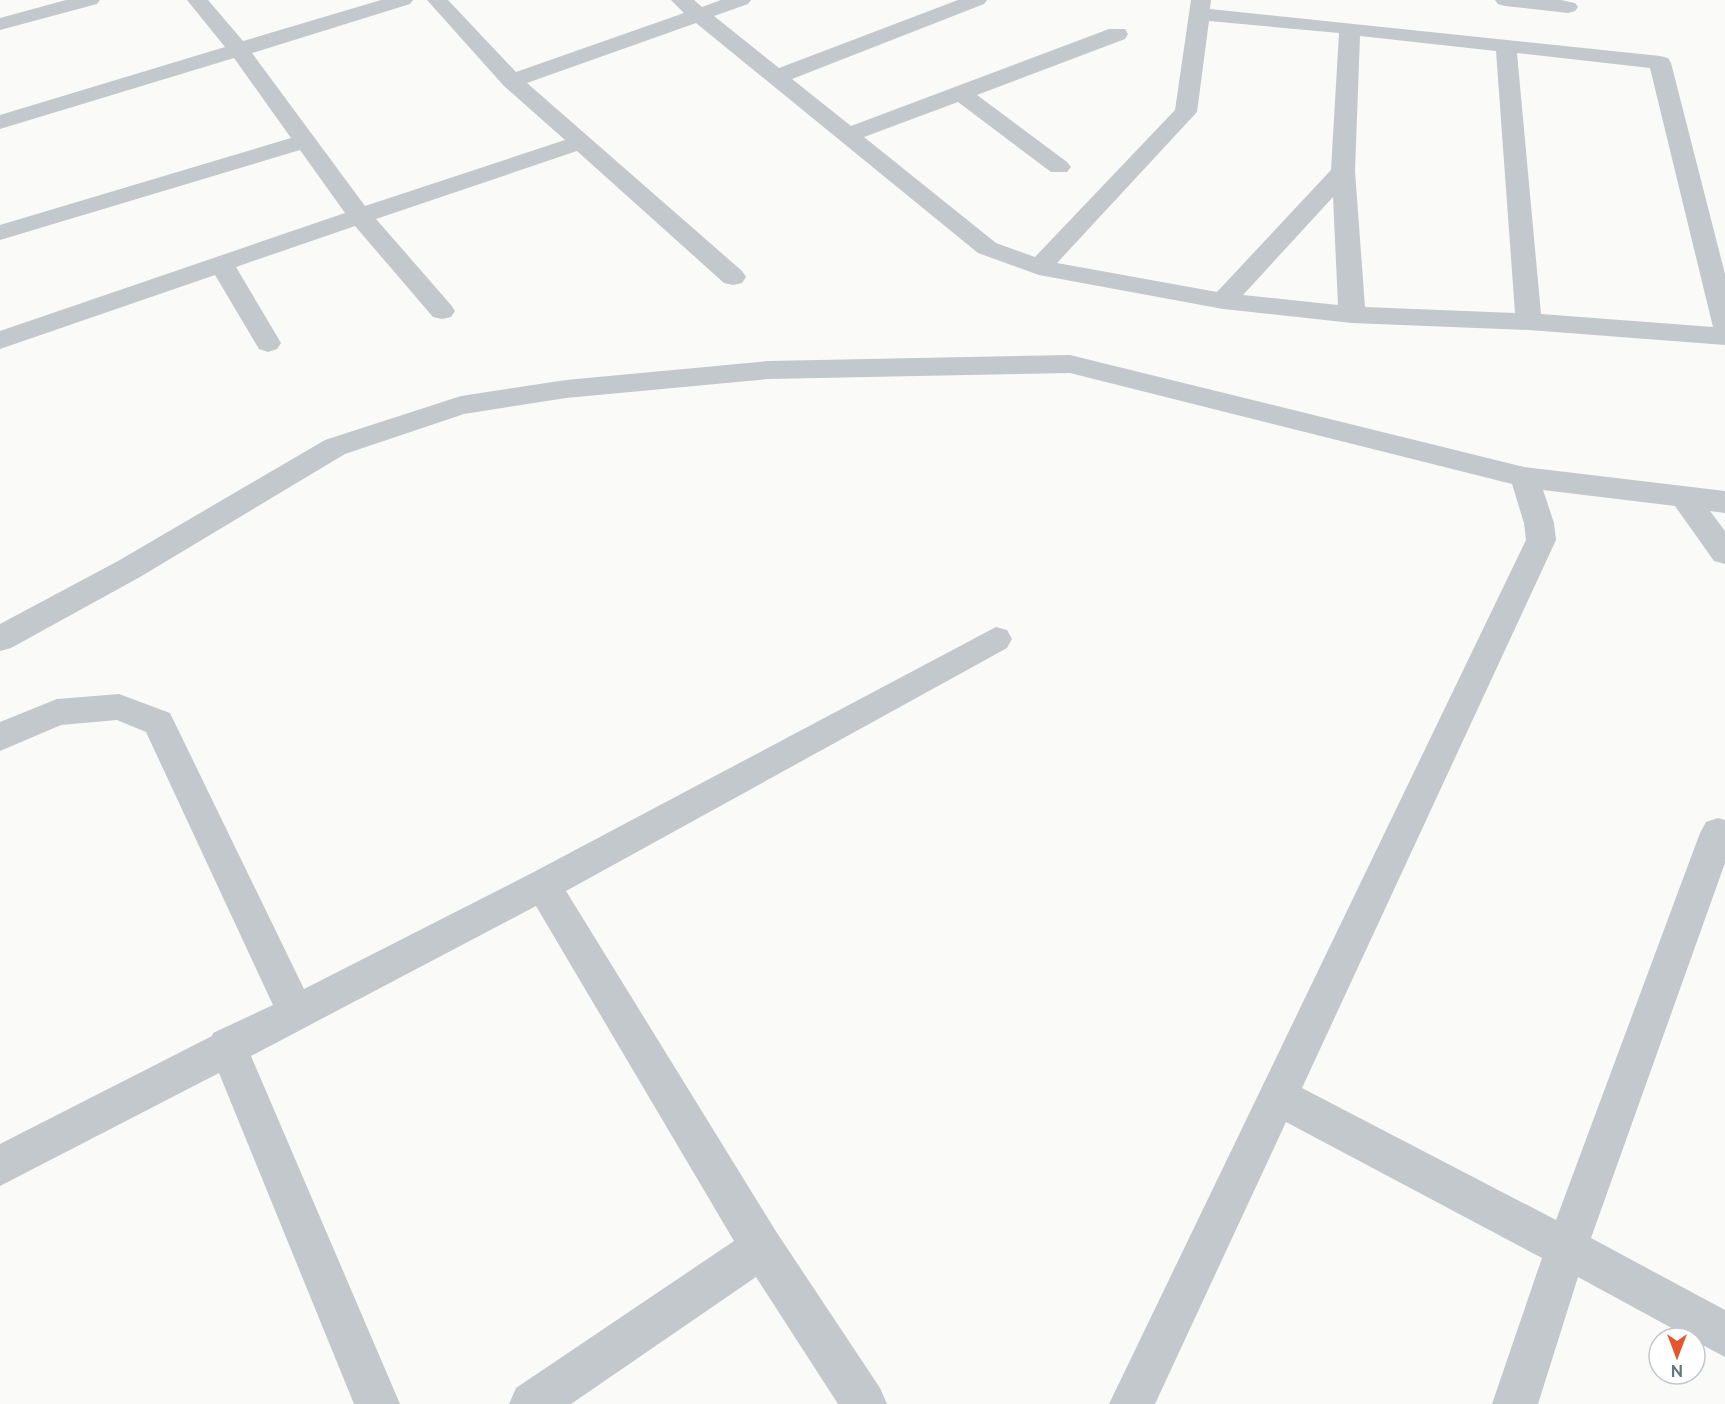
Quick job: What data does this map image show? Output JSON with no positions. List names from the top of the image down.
{
  "north": "bottom"
}
